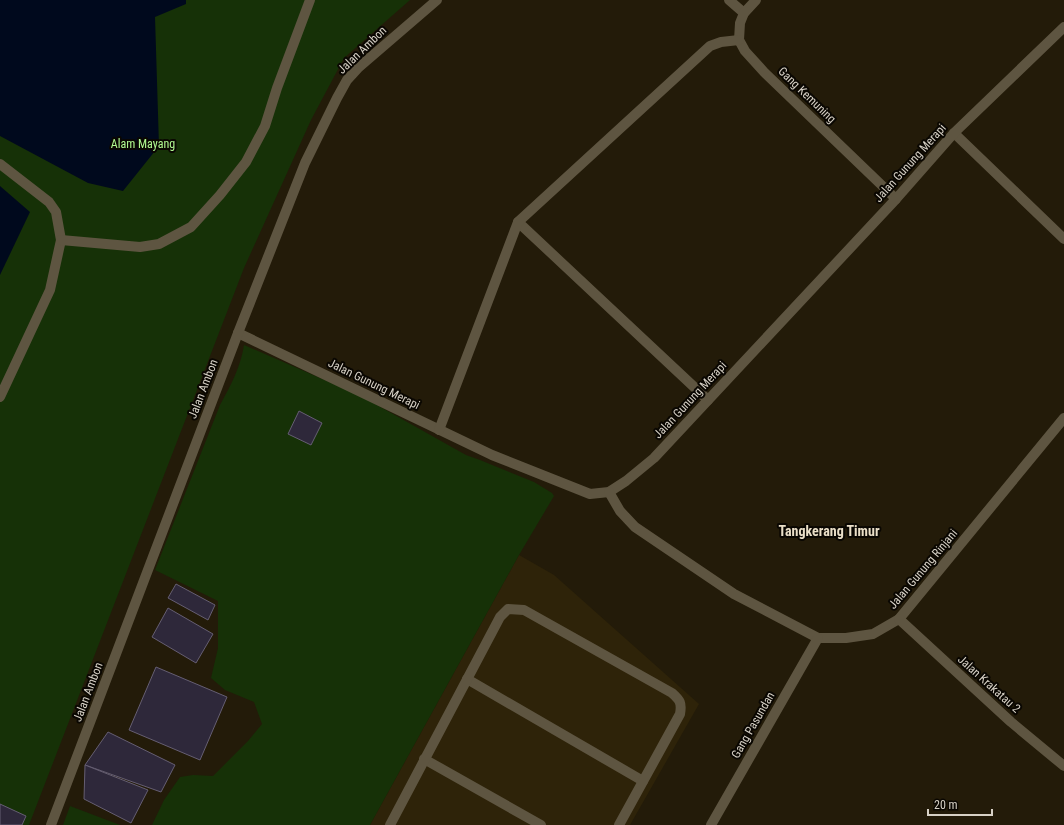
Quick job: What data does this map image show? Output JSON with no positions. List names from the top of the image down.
{
  "streets": {
    "street": [
      "Jalan Ambon",
      "Gang Kemuning",
      "Jalan Gunung Merapi",
      "Jalan Gunung Rinjani",
      "Jalan Krakatau 2",
      "Gang Pasundan"
    ]
  },
  "crossings": [
    ["Jalan Ambon", "Jalan Gunung Merapi"],
    ["Gang Kemuning", "Jalan Gunung Merapi"],
    ["Jalan Gunung Merapi", "Jalan Gunung Rinjani"],
    ["Jalan Gunung Rinjani", "Jalan Krakatau 2"],
    ["Jalan Gunung Rinjani", "Gang Pasundan"]
  ],
  "districts": ["Tangkerang Timur"],
  "parks": ["Alam Mayang"],
  "scale_bar": "20 m"
}
